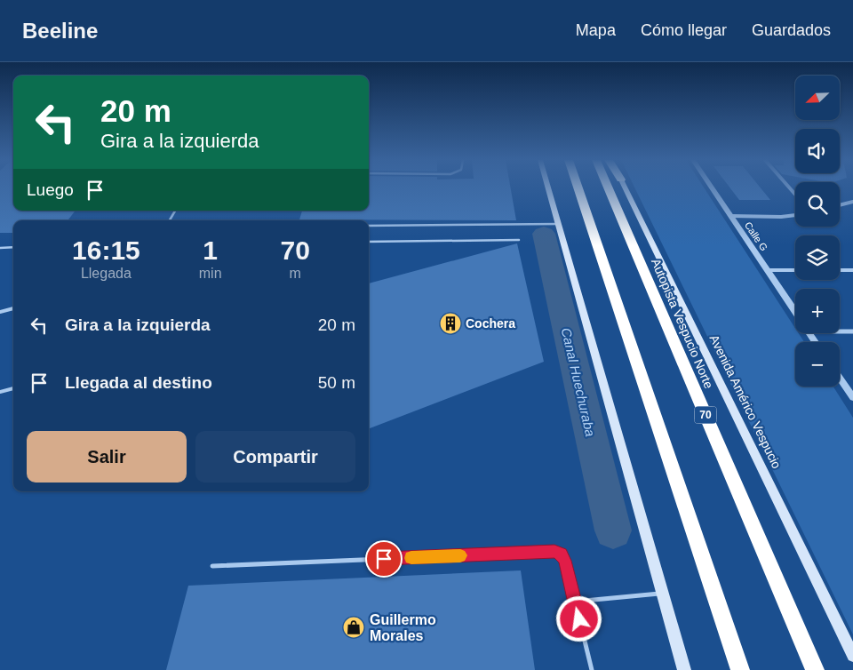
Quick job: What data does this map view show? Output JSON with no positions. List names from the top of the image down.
{
  "streets": {
    "highway": ["Autopista Vespucio Norte", "70"],
    "main road": ["Avenida Américo Vespucio"],
    "street": ["Calle G"]
  },
  "water": ["Canal Huechuraba"],
  "places": {
    "building": ["Cochera"],
    "shop": ["Guillermo Morales"]
  },
  "north": "bottom left",
  "page": {
    "header": "Beeline",
    "nav": ["Mapa", "Cómo llegar", "Guardados"],
    "map_buttons": ["+", "−"],
    "turn": ["20 m", "Gira a la izquierda"],
    "then": "Luego",
    "eta": [
      "16:15",
      "Llegada",
      "1",
      "min",
      "70",
      "m"
    ],
    "list": [
      {
        "name": "Gira a la izquierda",
        "value": "20 m"
      },
      {
        "name": "Llegada al destino",
        "value": "50 m"
      }
    ],
    "buttons": ["Salir", "Compartir"]
  }
}
